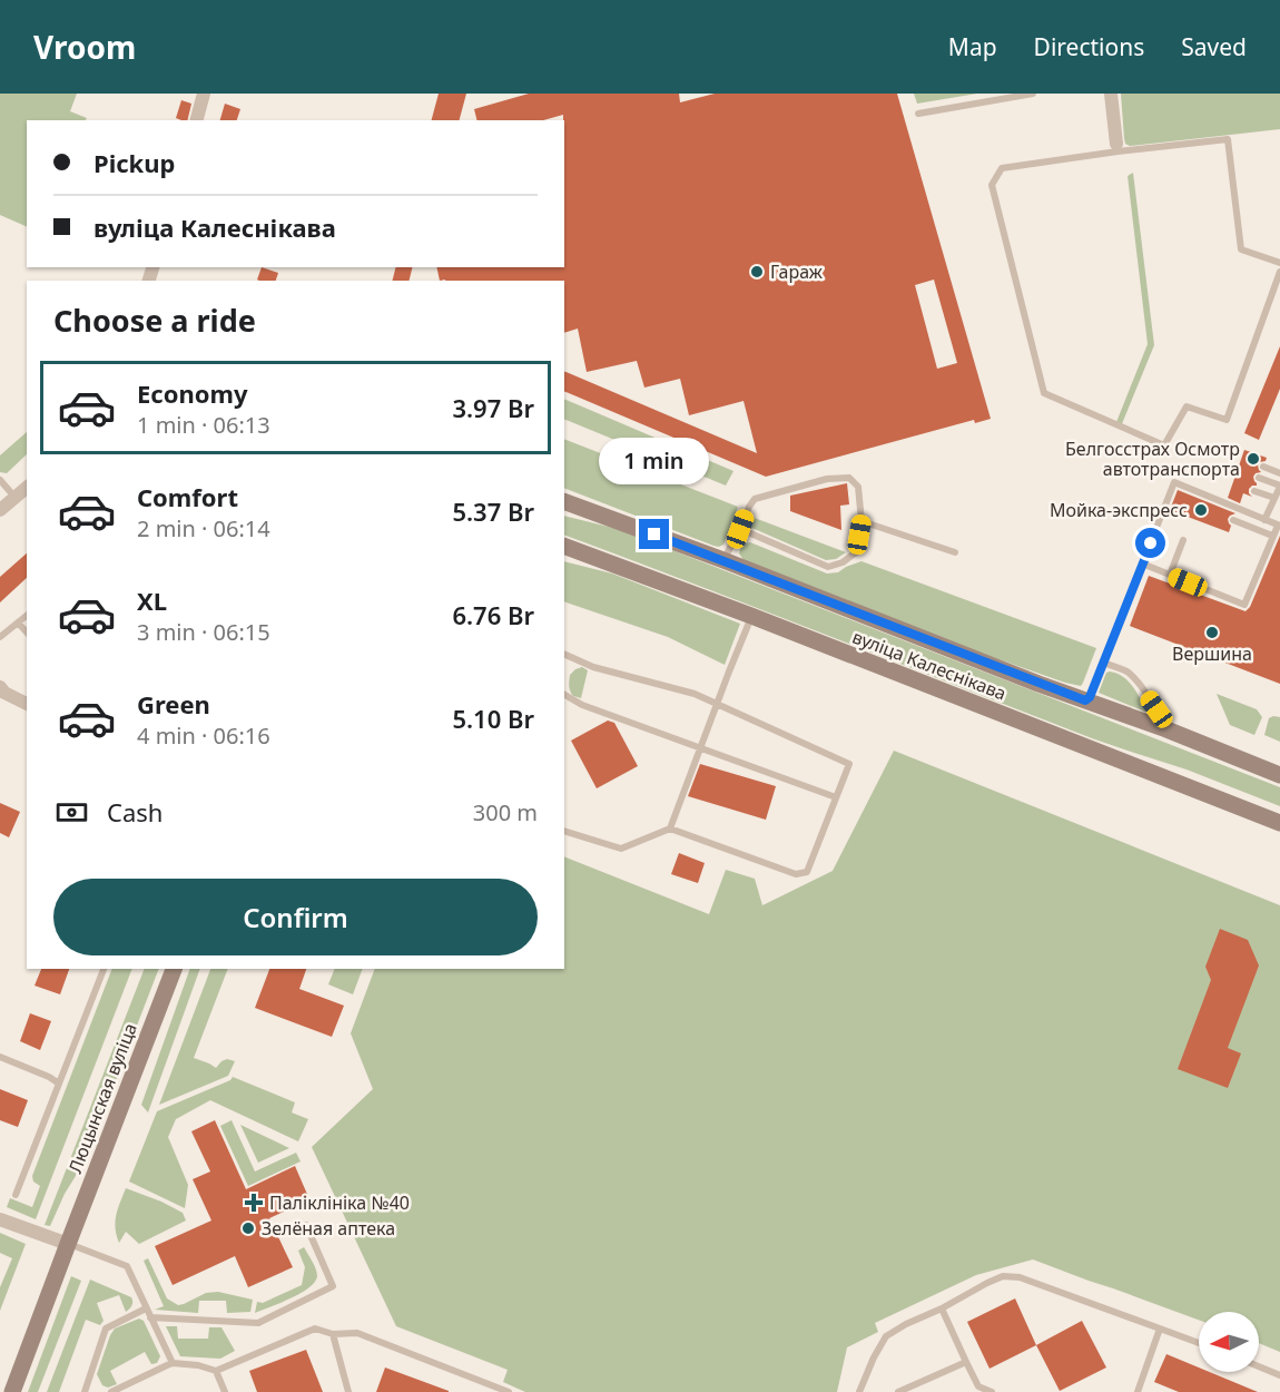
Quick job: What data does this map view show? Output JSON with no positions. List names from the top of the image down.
{
  "streets": {
    "main road": ["вуліца Калеснікава", "Люцынская вуліца"]
  },
  "places": {
    "other": [
      "Гараж",
      "Белгосстрах Осмотр автотранспорта",
      "Мойка-экспресс",
      "Вершина",
      "Зелёная аптека"
    ],
    "health": ["Паліклініка №40"]
  },
  "north": "left",
  "page": {
    "header": "Vroom",
    "nav": ["Map", "Directions", "Saved"],
    "banner": ["Pickup", "вуліца Калеснікава"],
    "heading": "Choose a ride",
    "list": [
      {
        "name": "Economy",
        "note": "1 min · 06:13",
        "value": "3.97 Br"
      },
      {
        "name": "Comfort",
        "note": "2 min · 06:14",
        "value": "5.37 Br"
      },
      {
        "name": "XL",
        "note": "3 min · 06:15",
        "value": "6.76 Br"
      },
      {
        "name": "Green",
        "note": "4 min · 06:16",
        "value": "5.10 Br"
      }
    ],
    "bubble": "1 min",
    "pay": ["Cash", "300 m"],
    "buttons": "Confirm"
  }
}
